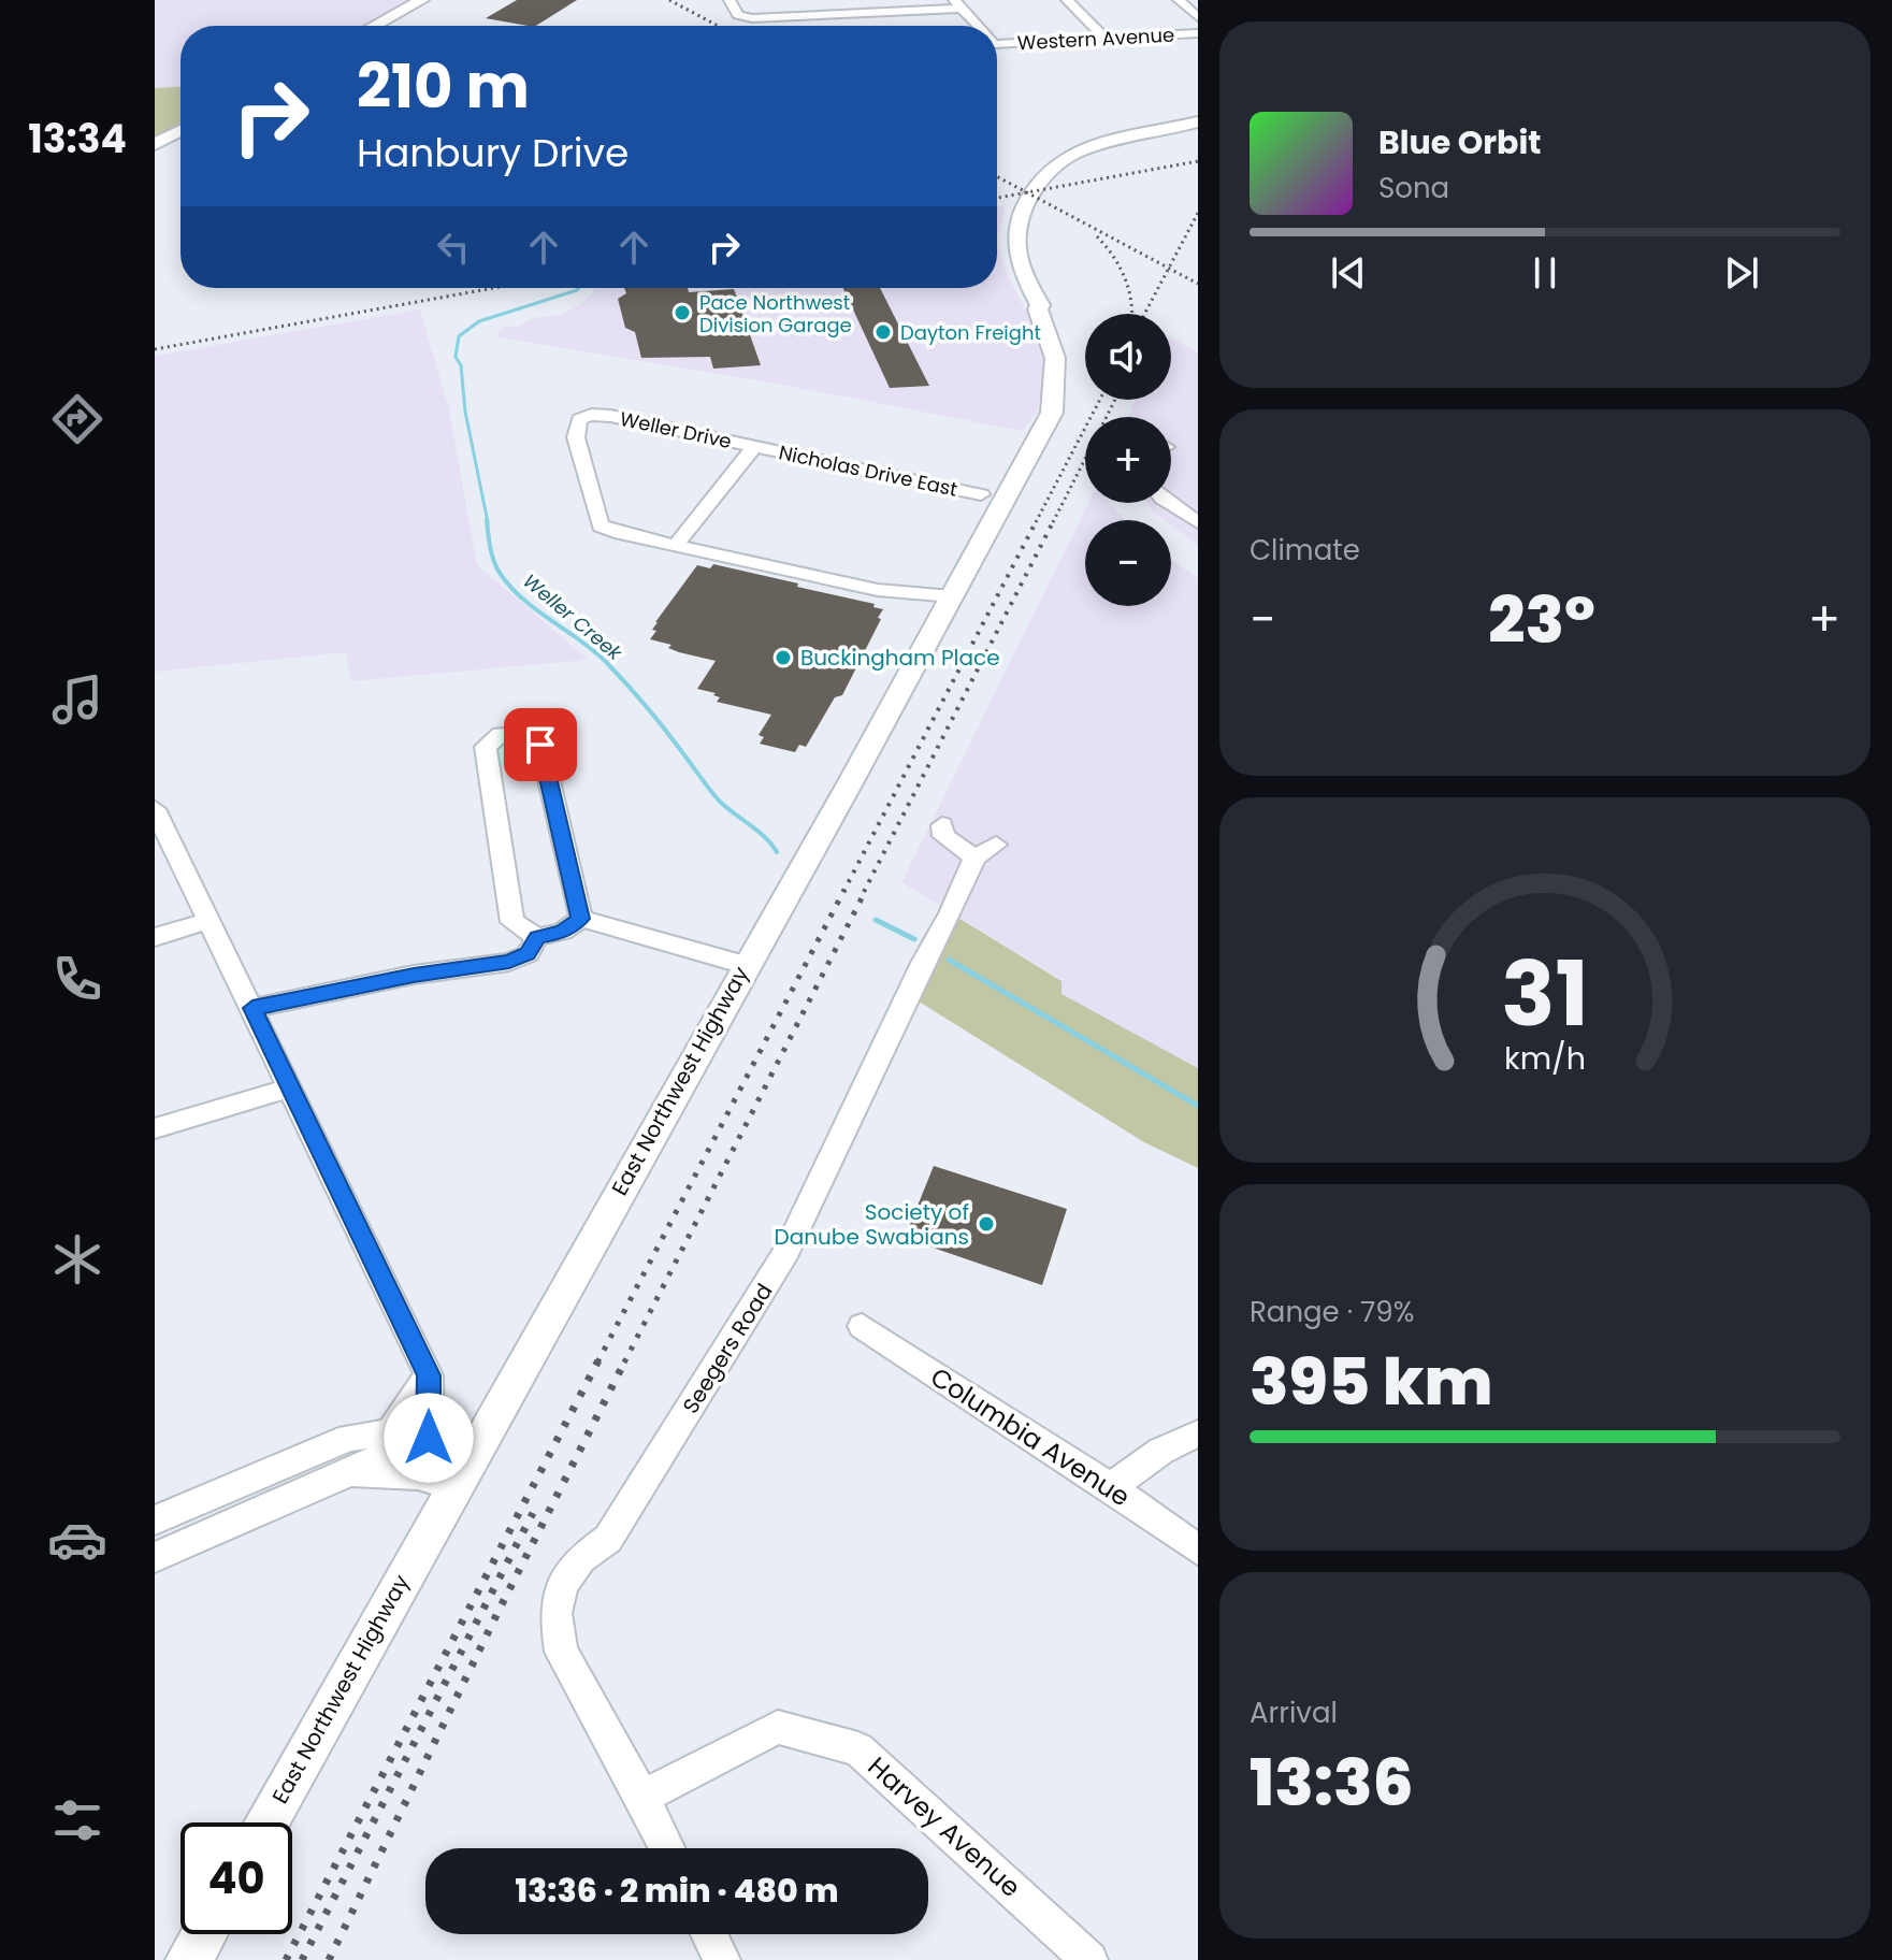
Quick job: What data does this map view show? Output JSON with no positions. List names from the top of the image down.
{
  "streets": {
    "main road": ["East Northwest Highway"],
    "street": [
      "Western Avenue",
      "Weller Drive",
      "Nicholas Drive East",
      "Seegers Road",
      "Columbia Avenue",
      "Harvey Avenue"
    ]
  },
  "crossings": [
    ["Weller Drive", "Nicholas Drive East"],
    ["Seegers Road", "Harvey Avenue"]
  ],
  "water": ["Weller Creek"],
  "places": [
    "Pace Northwest Division Garage",
    "Dayton Freight",
    "Buckingham Place",
    "Society of Danube Swabians"
  ],
  "page": {
    "tabs": "13:34",
    "turn": ["210 m", "Hanbury Drive"],
    "song": ["Blue Orbit", "Sona"],
    "map_buttons": ["+", "−"],
    "tile": [
      "Climate",
      ["Range · 79%", "395 km"],
      ["Arrival", "13:36"]
    ],
    "heat": ["−", "23°", "+"],
    "limit": "40",
    "trip": "13:36 · 2 min · 480 m",
    "gauge": ["31", "km/h"]
  }
}
